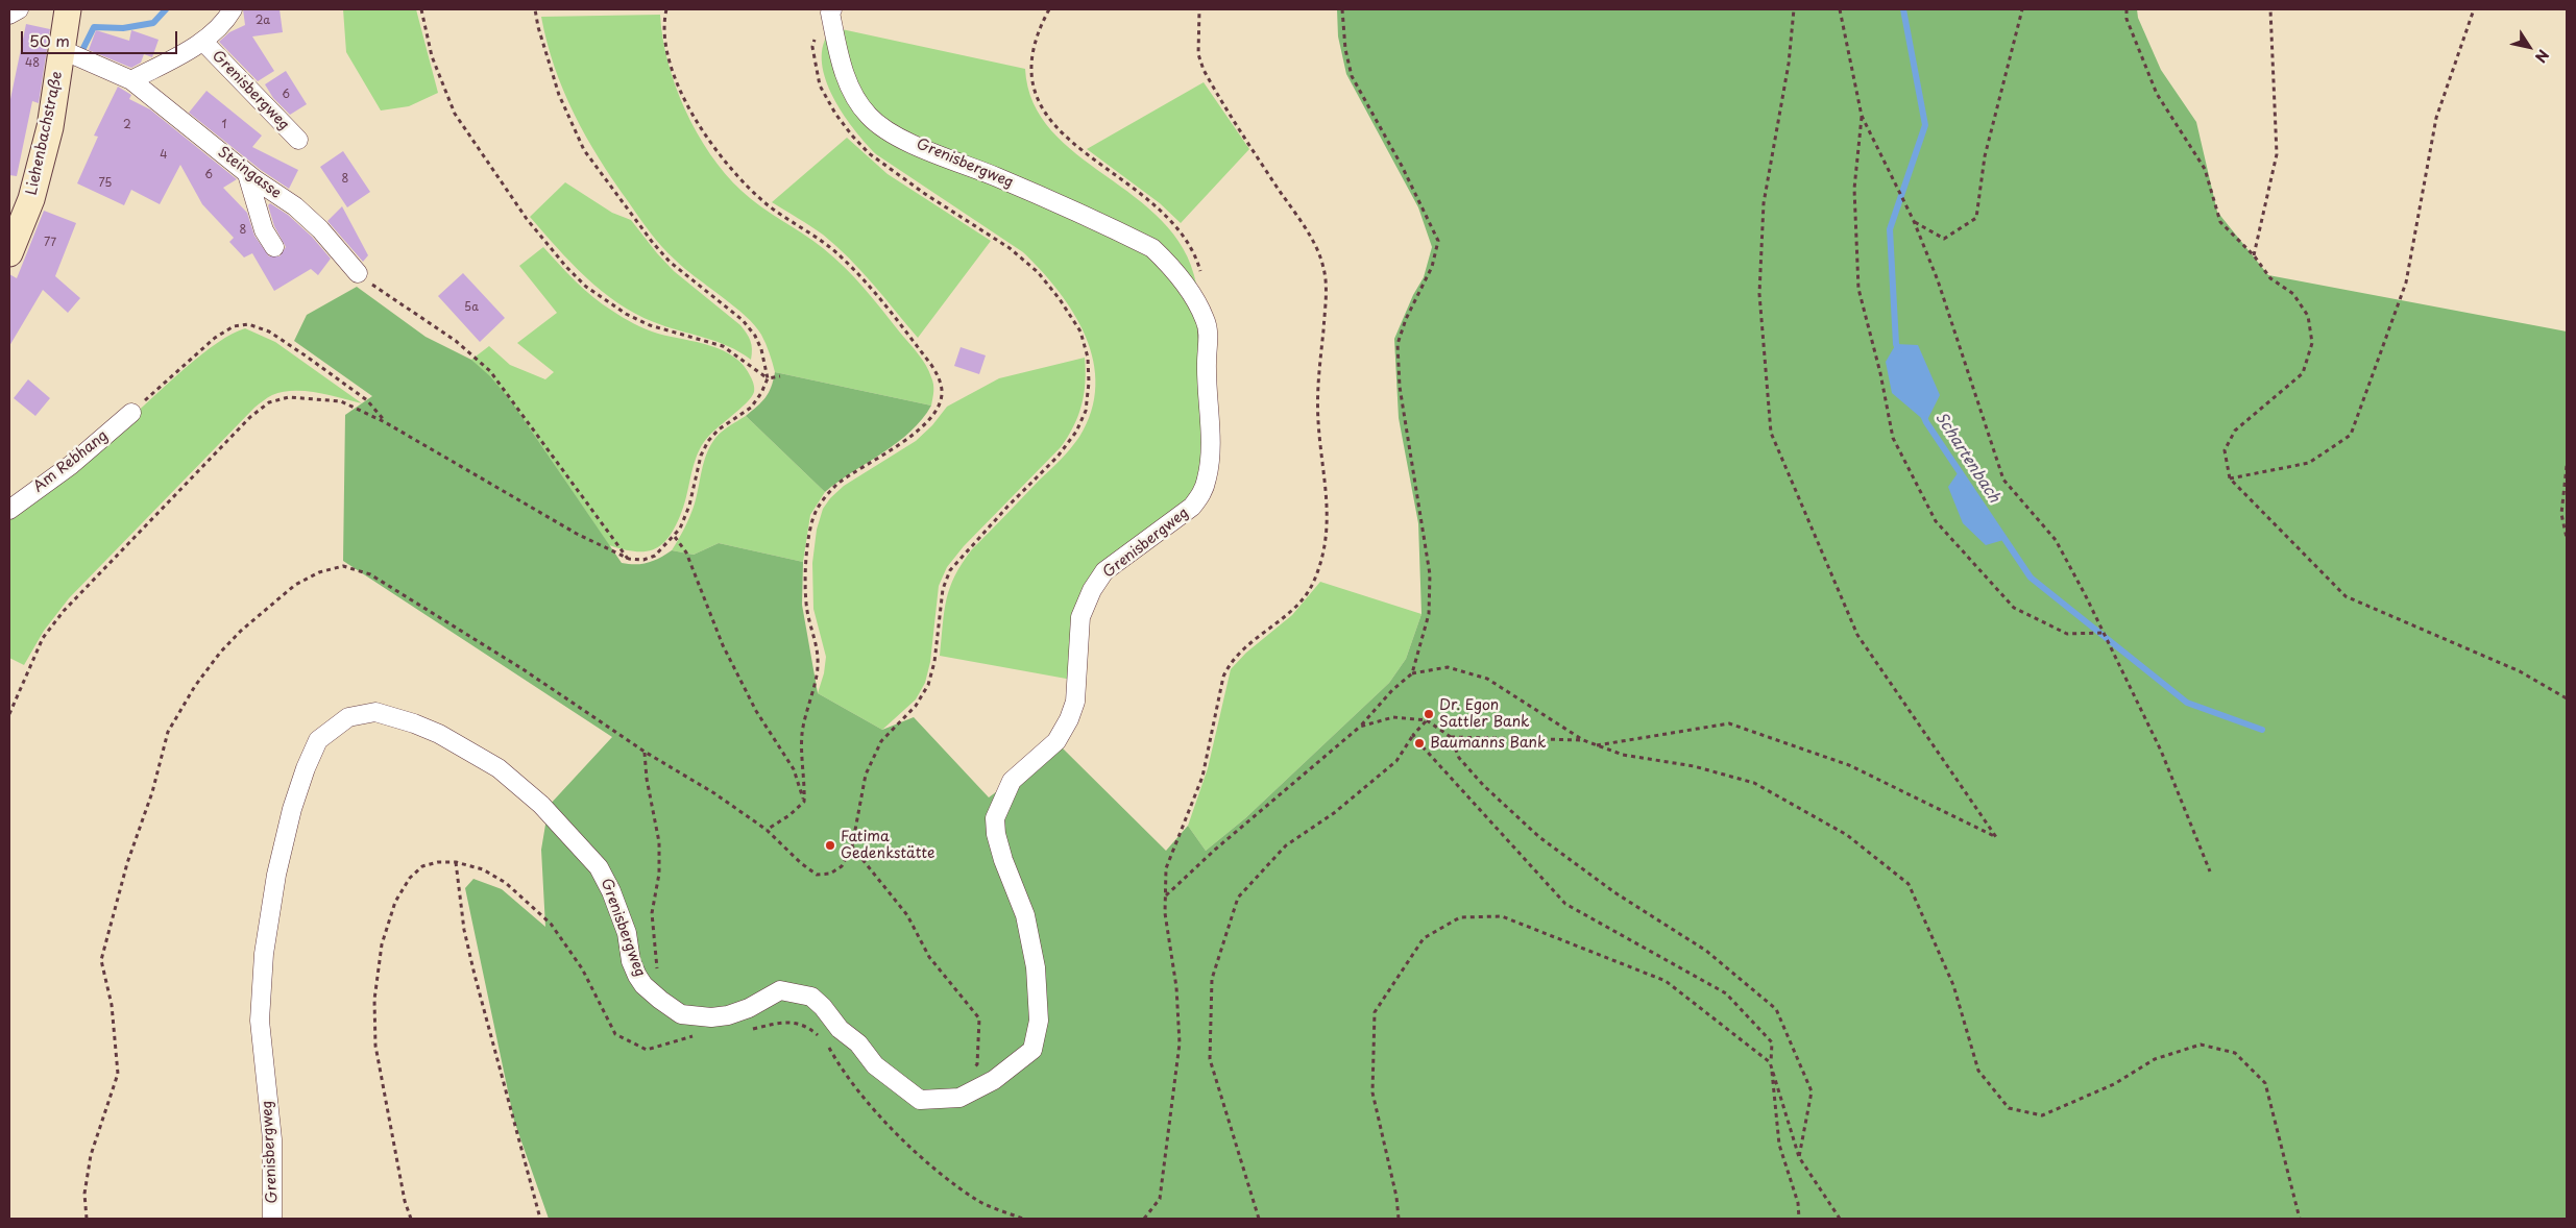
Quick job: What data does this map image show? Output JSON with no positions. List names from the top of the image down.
{
  "streets": {
    "street": [
      "Grenisbergweg",
      "Liehenbachstraße",
      "Steingasse",
      "Am Rebhang"
    ]
  },
  "crossings": [
    ["Grenisbergweg", "Steingasse"]
  ],
  "water": ["Schartenbach"],
  "places": ["Dr. Egon Sattler Bank", "Baumanns Bank", "Fatima Gedenkstätte"],
  "house_numbers": [
    "2a",
    "48",
    "6",
    "2",
    "1",
    "4",
    "6",
    "8",
    "75",
    "8",
    "77",
    "5a"
  ],
  "scale_bar": "50 m",
  "north": "bottom right"
}
